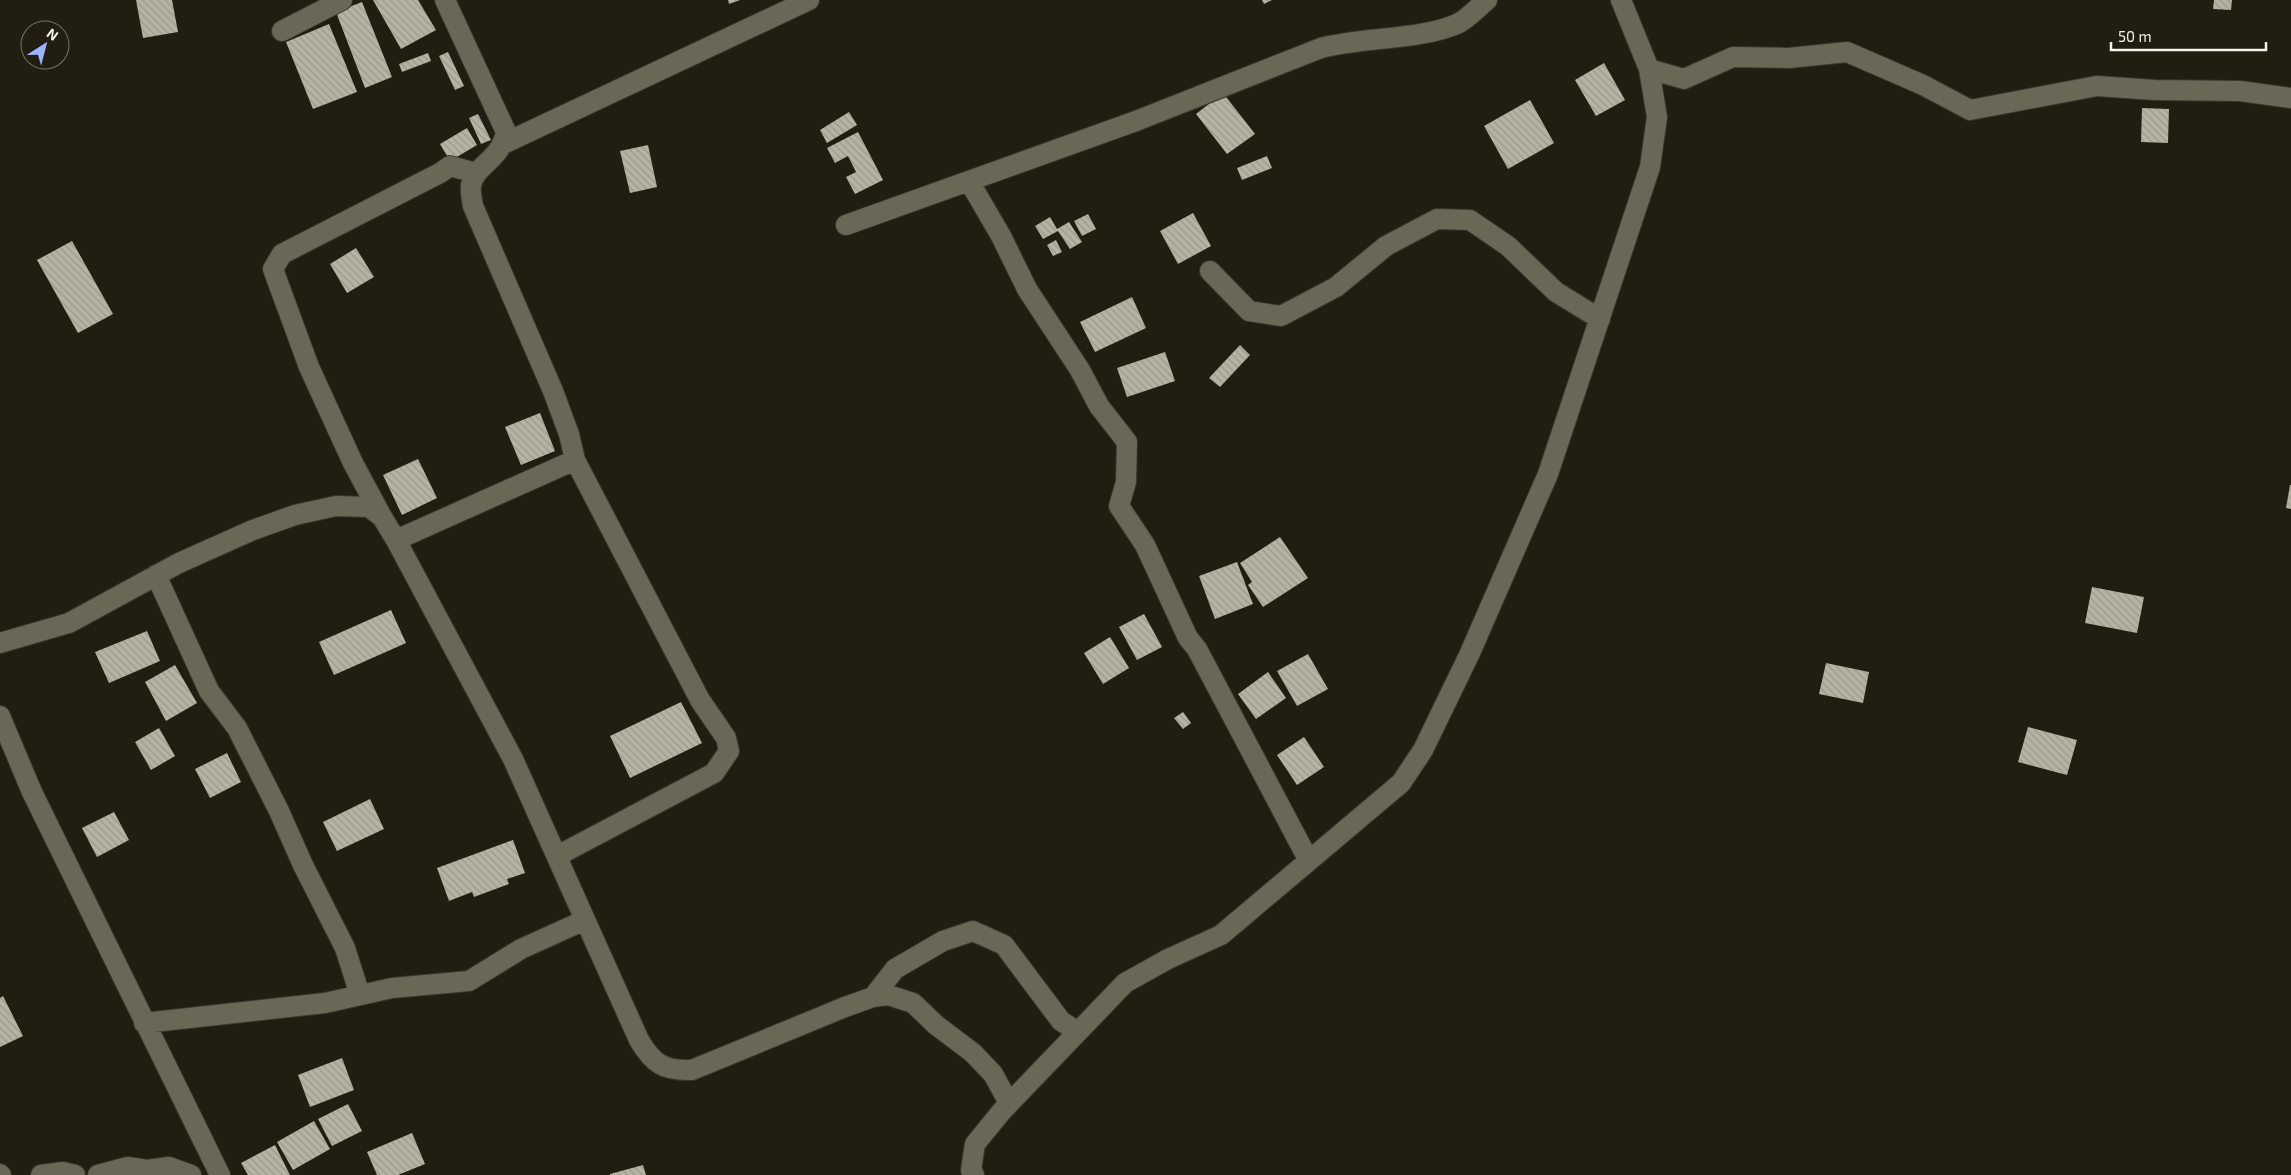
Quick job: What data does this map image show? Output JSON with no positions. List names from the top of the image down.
{
  "scale_bar": "50 m",
  "north": "top right"
}
